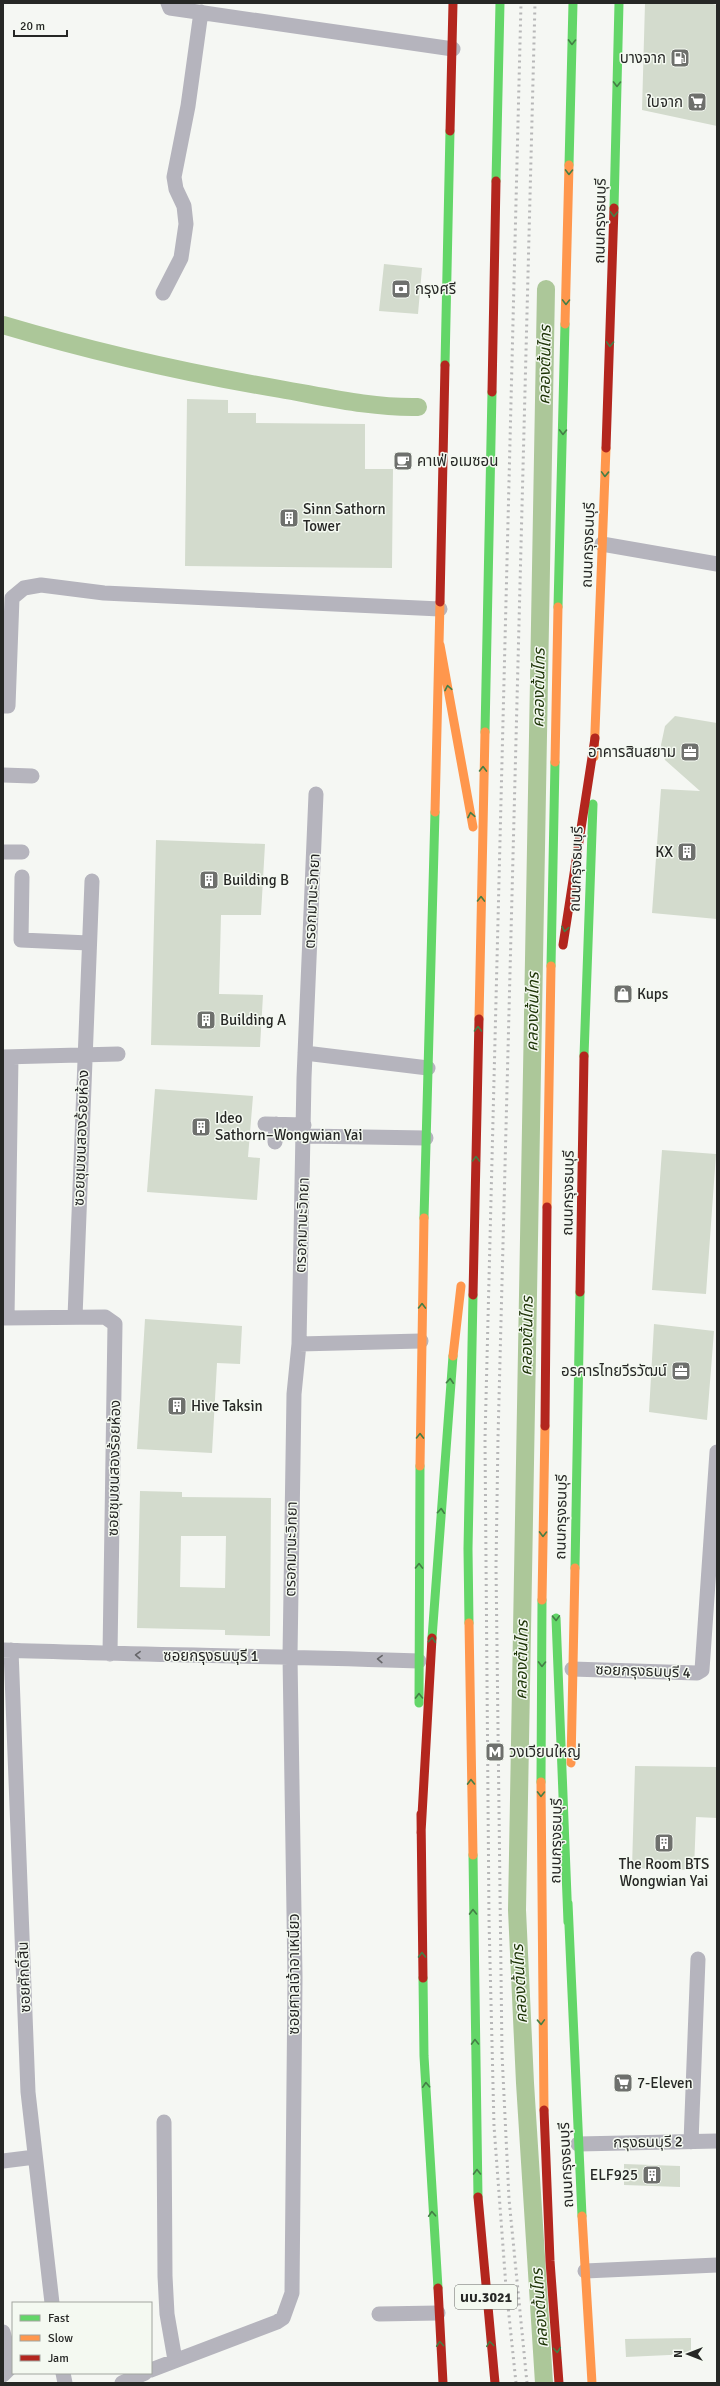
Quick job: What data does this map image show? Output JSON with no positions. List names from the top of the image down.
{
  "streets": {
    "main road": ["ถนนกรุงธนบุรี", "นบ.3021"],
    "street": [
      "ตรอกมานะวิทยา",
      "ซอยชุมชนสองร้อยห้อง",
      "ซอยกรุงธนบุรี 1",
      "ซอยกรุงธนบุรี 4",
      "ซอยศาลเจ้าอาเหนียว",
      "ซอยศักดิ์สิน",
      "กรุงธนบุรี 2"
    ]
  },
  "crossings": [
    ["ถนนกรุงธนบุรี", "ซอยกรุงธนบุรี 4"],
    ["ถนนกรุงธนบุรี", "กรุงธนบุรี 2"],
    ["ตรอกมานะวิทยา", "ซอยกรุงธนบุรี 1"],
    ["ตรอกมานะวิทยา", "ซอยศาลเจ้าอาเหนียว"],
    ["ซอยชุมชนสองร้อยห้อง", "ซอยกรุงธนบุรี 1"],
    ["ซอยกรุงธนบุรี 1", "ซอยศาลเจ้าอาเหนียว"],
    ["ซอยกรุงธนบุรี 1", "ซอยศักดิ์สิน"]
  ],
  "one_way": ["ซอยกรุงธนบุรี 1"],
  "water": ["คลองต้นไทร"],
  "places": {
    "fuel station": ["บางจาก"],
    "supermarket": ["ใบจาก", "7-Eleven"],
    "bank": ["กรุงศรี"],
    "cafe": ["คาเฟ่ อเมซอน"],
    "building": [
      "Sinn Sathorn Tower",
      "KX",
      "Building B",
      "Building A",
      "Ideo Sathorn–Wongwian Yai",
      "Hive Taksin",
      "The Room BTS Wongwian Yai",
      "ELF925"
    ],
    "office": ["อาคารสินสยาม", "อรคารไทยวีรวัฒน์"],
    "shop": ["Kups"],
    "metro station": ["วงเวียนใหญ่"]
  },
  "legend": ["Fast", "Slow", "Jam"],
  "scale_bar": "20 m",
  "north": "left"
}
